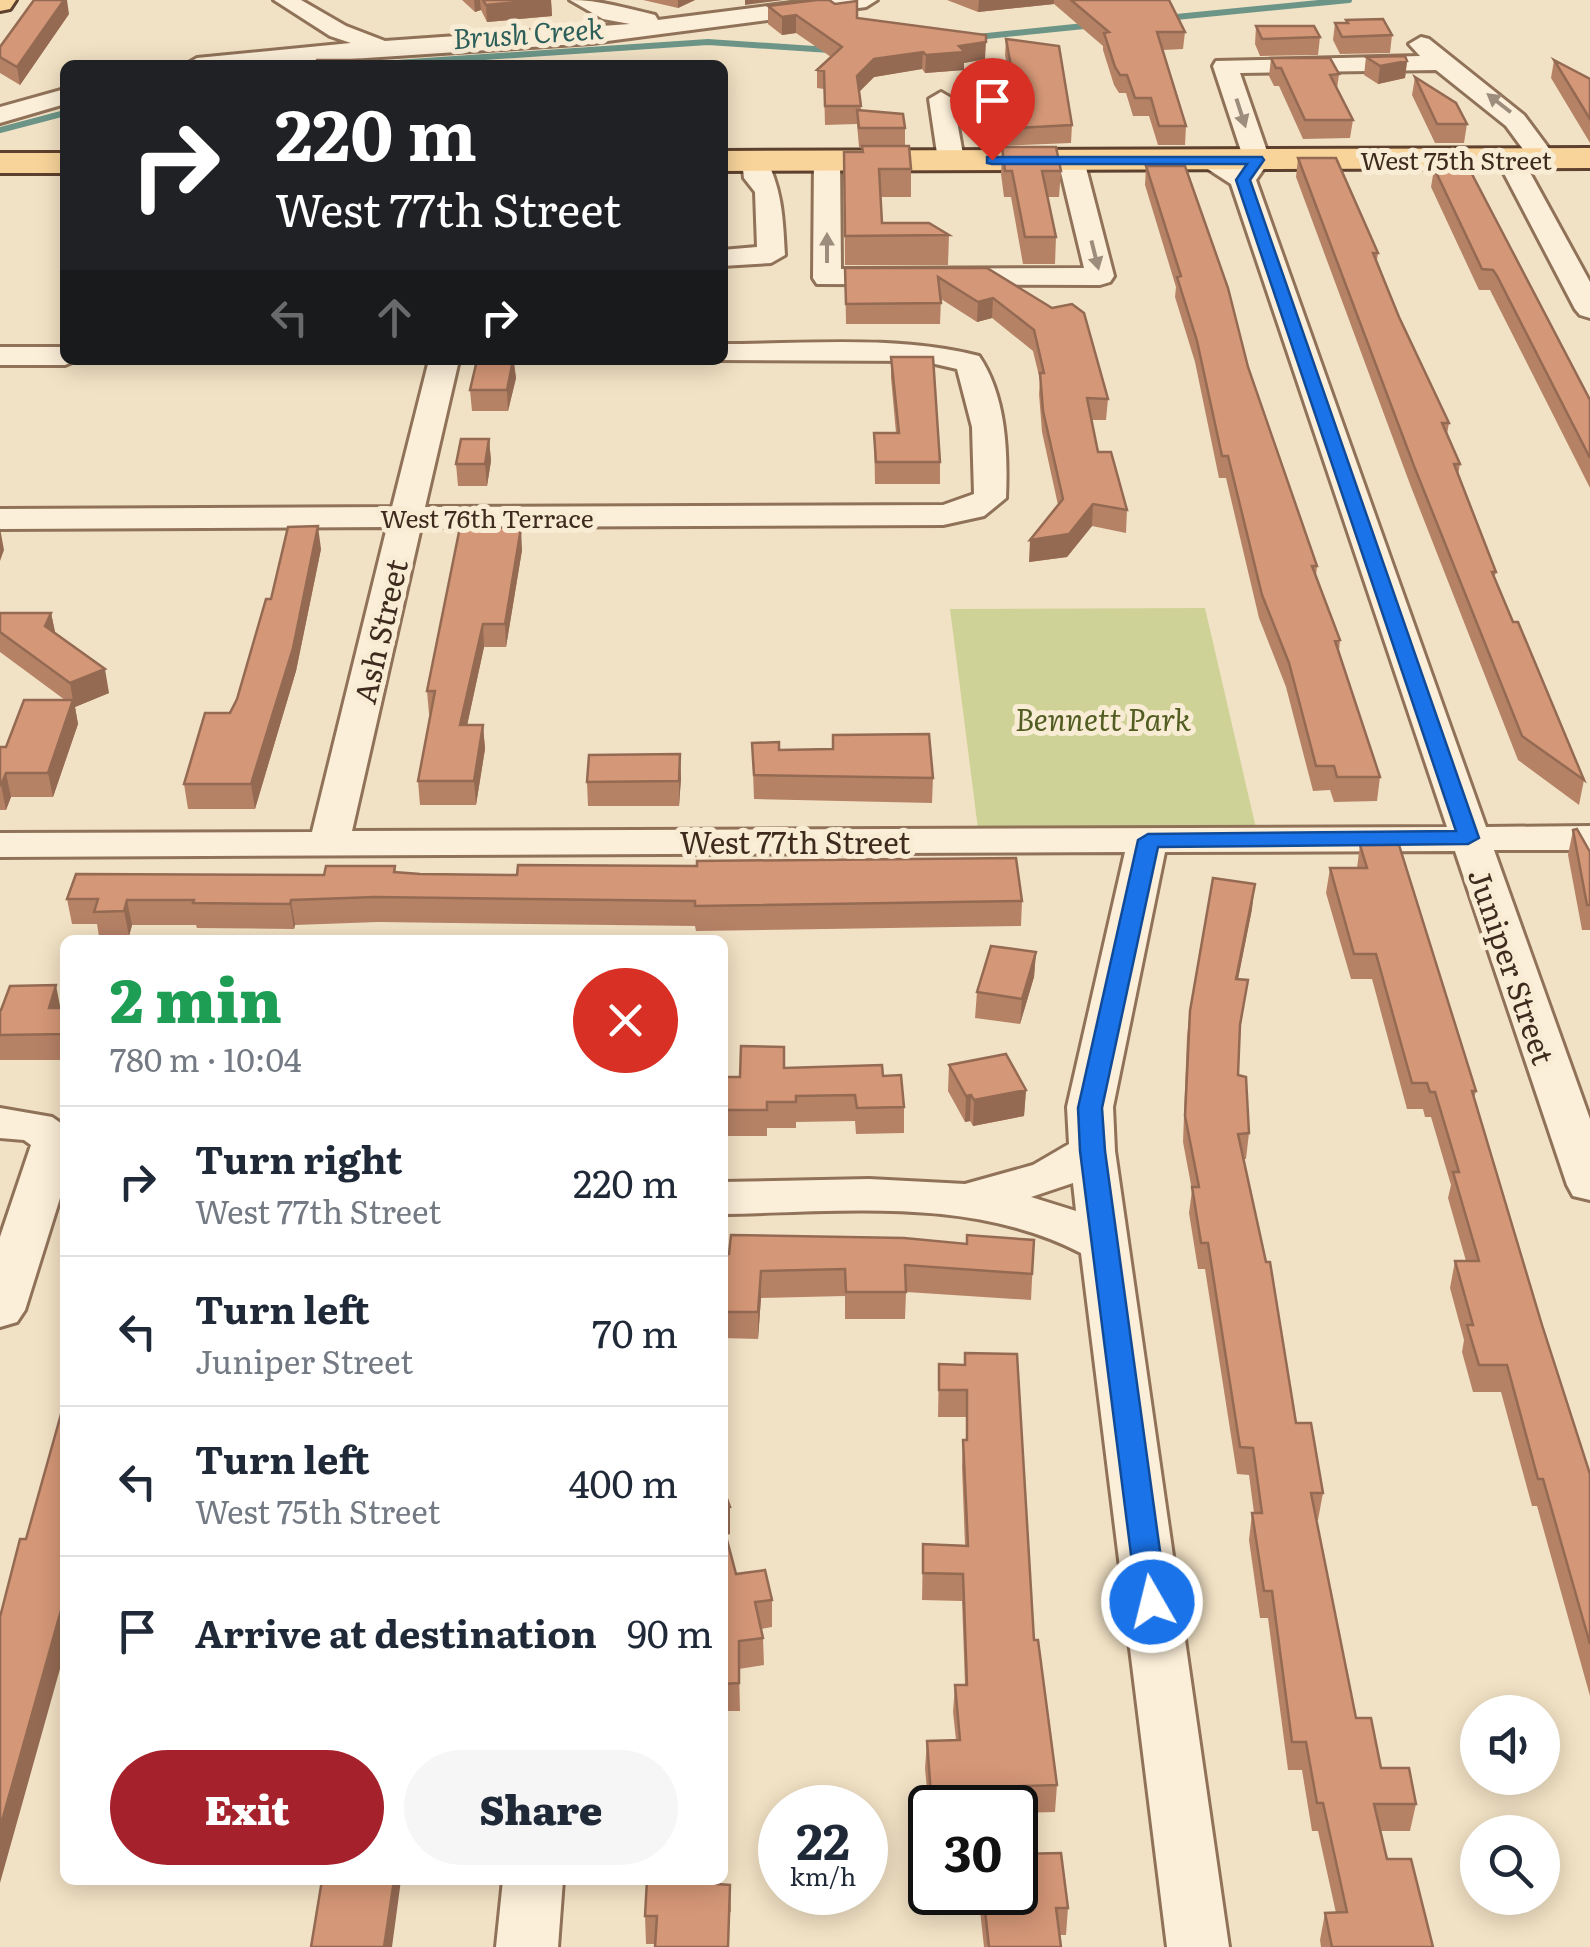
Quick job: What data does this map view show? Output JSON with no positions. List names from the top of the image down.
{
  "streets": {
    "main road": ["West 75th Street"],
    "street": [
      "West 76th Terrace",
      "Ash Street",
      "West 77th Street",
      "Juniper Street"
    ]
  },
  "crossings": [
    ["West 75th Street", "Juniper Street"],
    ["West 76th Terrace", "Ash Street"],
    ["Ash Street", "West 77th Street"],
    ["West 77th Street", "Juniper Street"]
  ],
  "water": ["Brush Creek"],
  "parks": ["Bennett Park"],
  "page": {
    "turn": ["220 m", "West 77th Street"],
    "heading": ["2 min", "780 m · 10:04"],
    "list": [
      {
        "name": "Turn right",
        "note": "West 77th Street",
        "value": "220 m"
      },
      {
        "name": "Turn left",
        "note": "Juniper Street",
        "value": "70 m"
      },
      {
        "name": "Turn left",
        "note": "West 75th Street",
        "value": "400 m"
      },
      {
        "name": "Arrive at destination",
        "value": "90 m"
      }
    ],
    "buttons": ["Exit", "Share"],
    "speed": "22 km/h",
    "limit": "30"
  }
}
